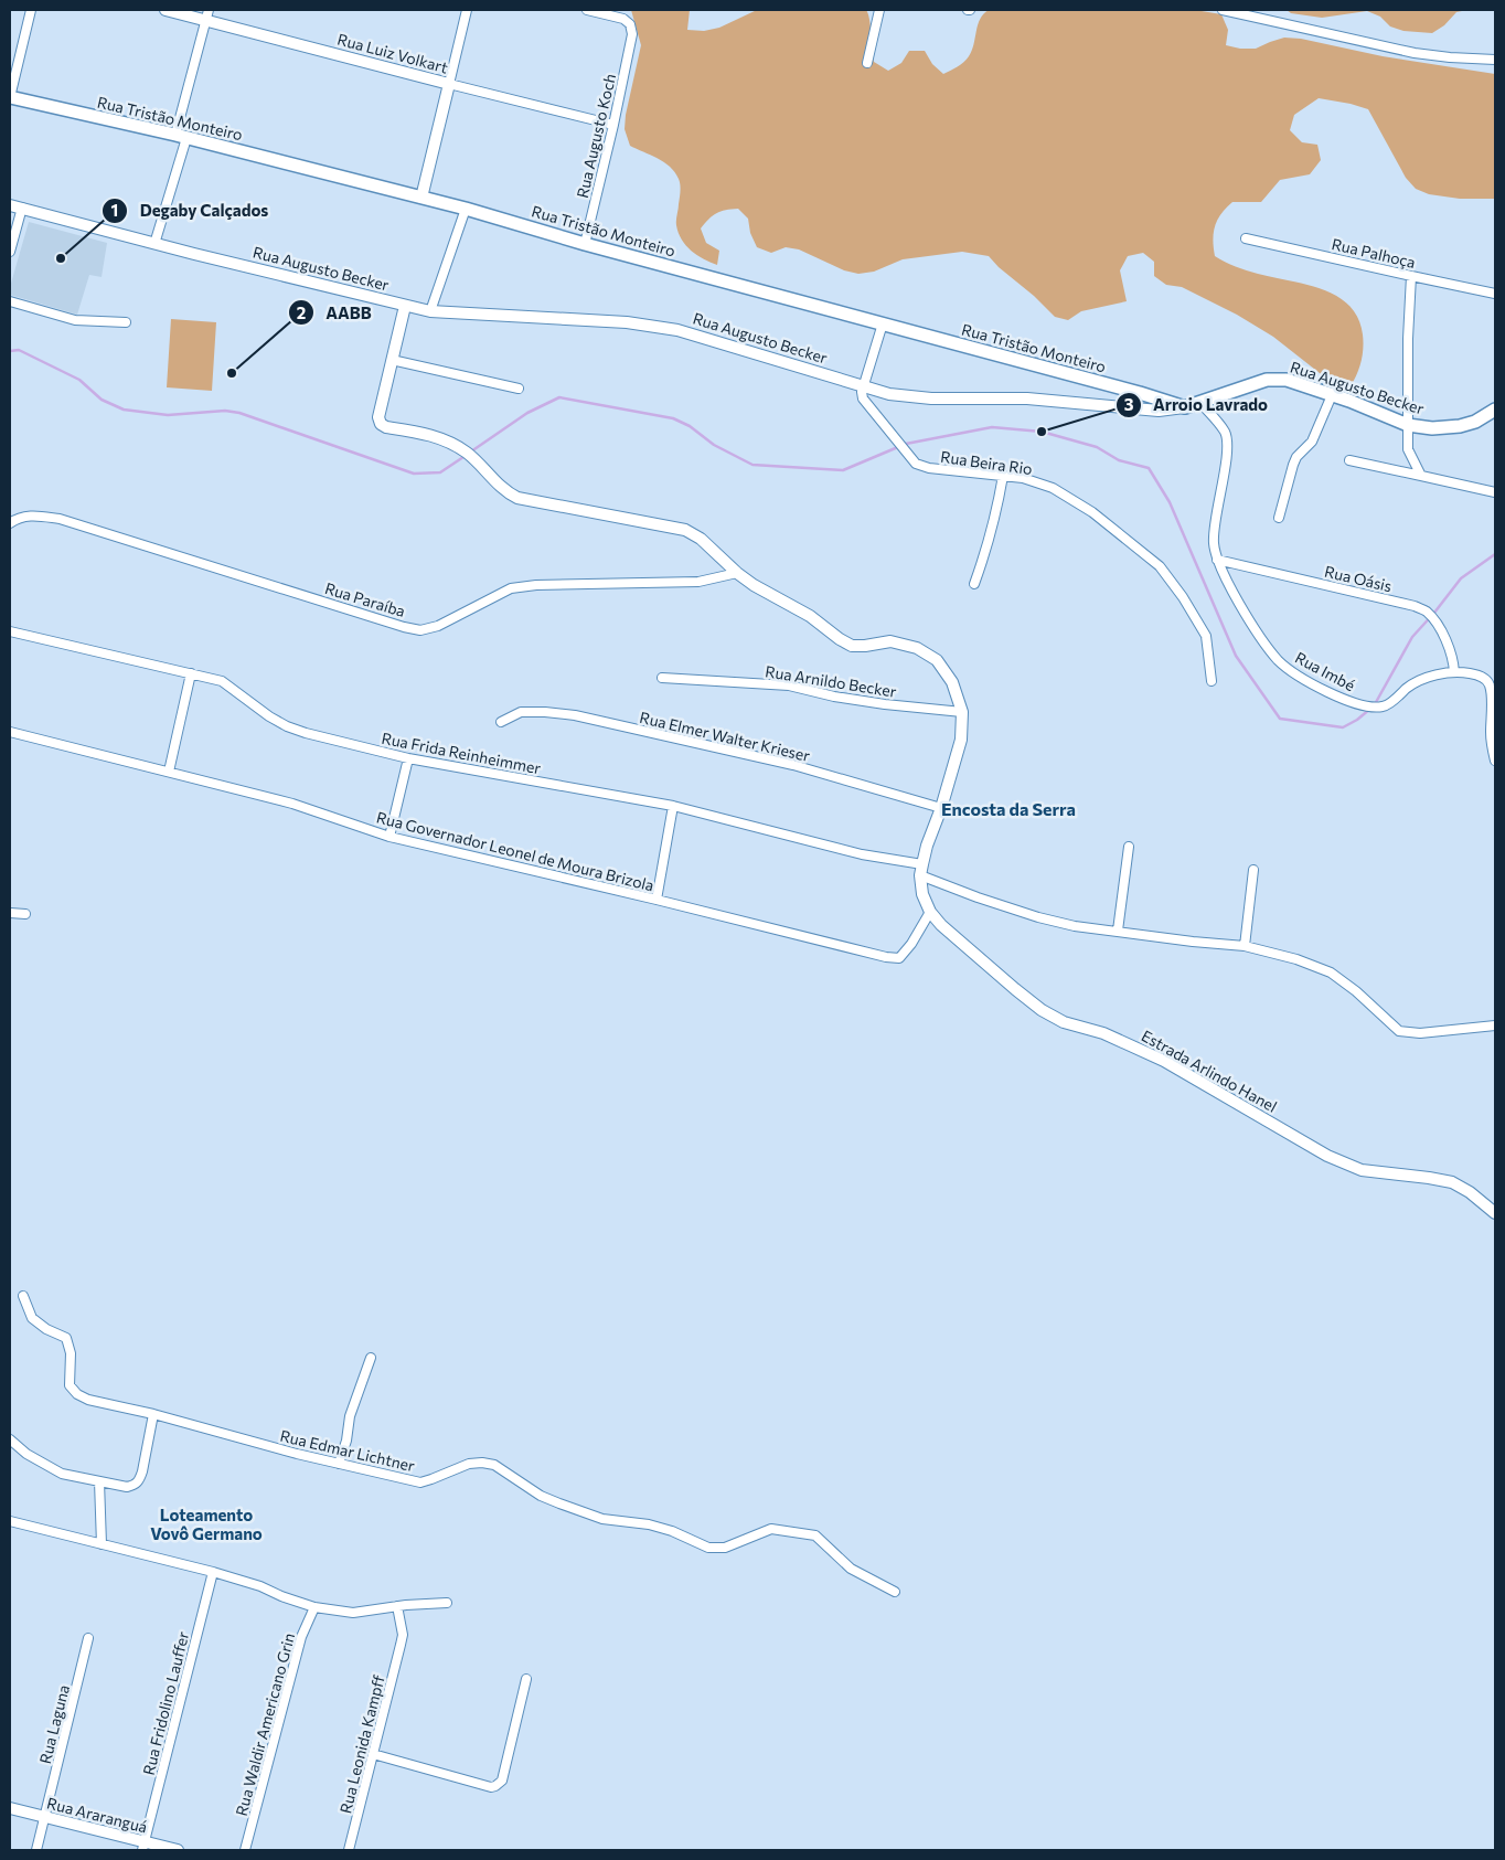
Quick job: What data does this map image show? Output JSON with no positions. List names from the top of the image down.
{
  "streets": {
    "main road": ["Rua Tristão Monteiro", "Rua Augusto Becker"],
    "street": [
      "Rua Luiz Volkart",
      "Rua Augusto Koch",
      "Rua Palhoça",
      "Rua Beira Rio",
      "Rua Oásis",
      "Rua Paraíba",
      "Rua Imbé",
      "Rua Arnildo Becker",
      "Rua Elmer Walter Krieser",
      "Rua Frida Reinheimmer",
      "Rua Governador Leonel de Moura Brizola",
      "Estrada Arlindo Hanel",
      "Rua Edmar Lichtner",
      "Rua Fridolino Lauffer",
      "Rua Laguna",
      "Rua Waldir Americano Grin",
      "Rua Leonida Kampff",
      "Rua Araranguá"
    ]
  },
  "crossings": [
    ["Rua Luiz Volkart", "Rua Augusto Koch"],
    ["Rua Tristão Monteiro", "Rua Augusto Koch"],
    ["Rua Tristão Monteiro", "Rua Augusto Becker"],
    ["Rua Augusto Becker", "Rua Beira Rio"],
    ["Rua Augusto Becker", "Rua Imbé"],
    ["Rua Oásis", "Rua Imbé"],
    ["Rua Governador Leonel de Moura Brizola", "Estrada Arlindo Hanel"],
    ["Rua Fridolino Lauffer", "Rua Araranguá"],
    ["Rua Laguna", "Rua Araranguá"]
  ],
  "districts": ["Encosta da Serra", "Loteamento Vovô Germano"],
  "places": ["Degaby Calçados", "AABB", "Arroio Lavrado"]
}
